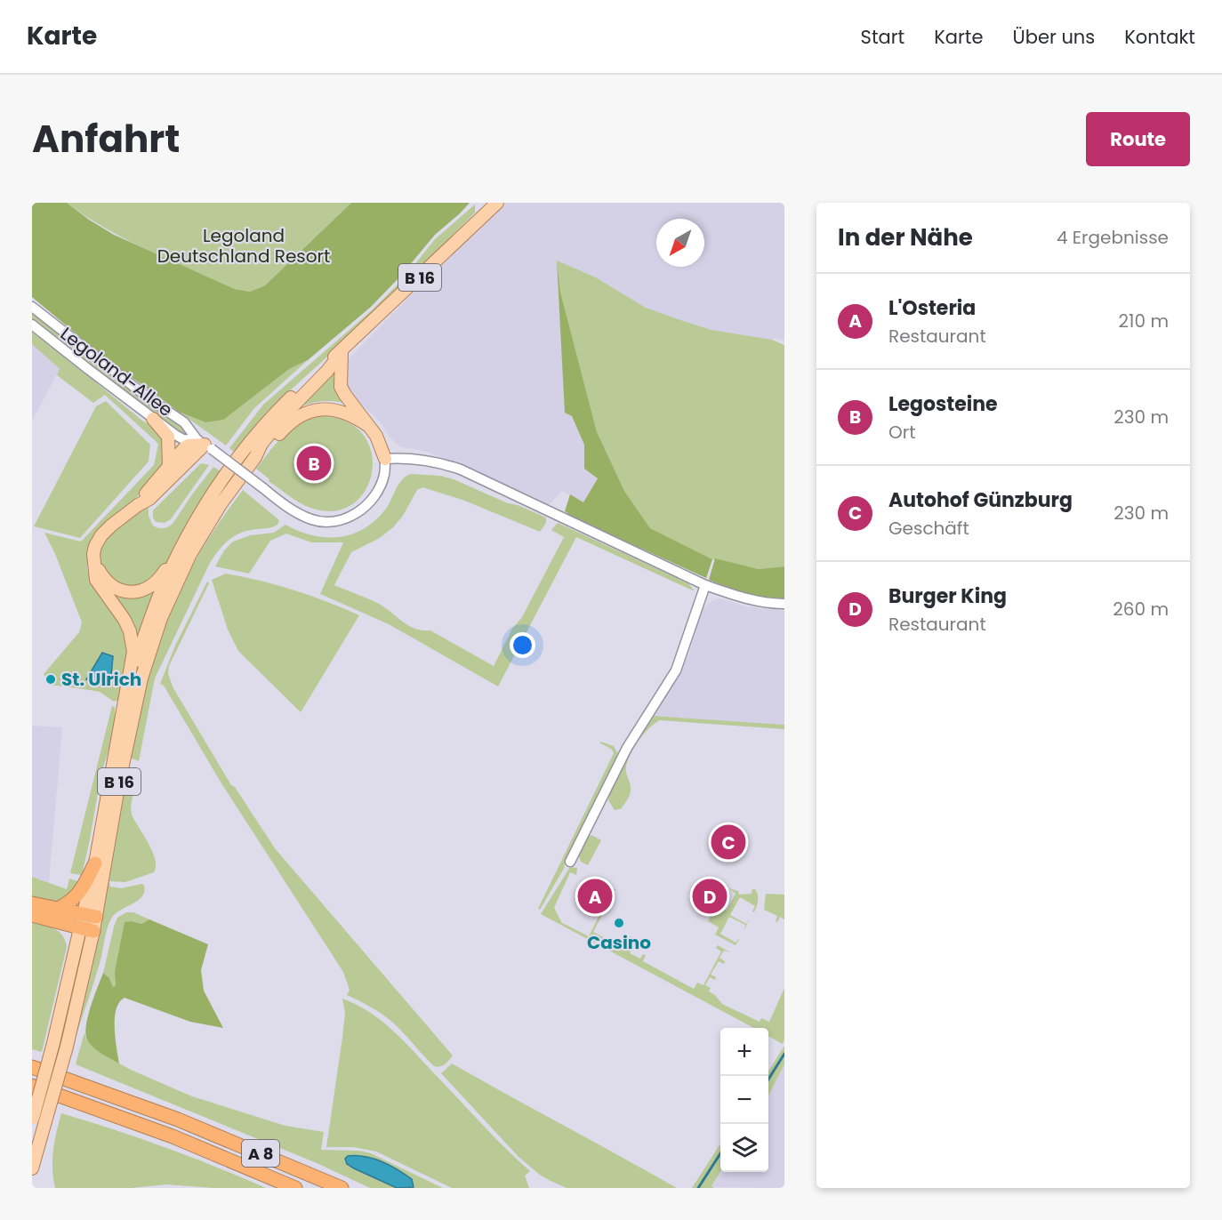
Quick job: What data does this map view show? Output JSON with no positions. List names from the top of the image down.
{
  "streets": {
    "highway": ["A 8"],
    "main road": ["B 16"],
    "street": ["Legoland-Allee"]
  },
  "parks": ["Legoland Deutschland Resort"],
  "places": ["St. Ulrich", "Casino"],
  "north": "bottom left",
  "page": {
    "header": "Karte",
    "nav": [
      "Start",
      "Karte",
      "Über uns",
      "Kontakt"
    ],
    "title": "Anfahrt",
    "buttons": "Route",
    "heading": ["In der Nähe", "4 Ergebnisse"],
    "list": [
      {
        "mark": "A",
        "name": "L'Osteria",
        "note": "Restaurant",
        "value": "210 m"
      },
      {
        "mark": "B",
        "name": "Legosteine",
        "note": "Ort",
        "value": "230 m"
      },
      {
        "mark": "C",
        "name": "Autohof Günzburg",
        "note": "Geschäft",
        "value": "230 m"
      },
      {
        "mark": "D",
        "name": "Burger King",
        "note": "Restaurant",
        "value": "260 m"
      }
    ],
    "pins": [
      "B",
      "C",
      "A",
      "D"
    ],
    "map_buttons": ["+", "−"]
  }
}
